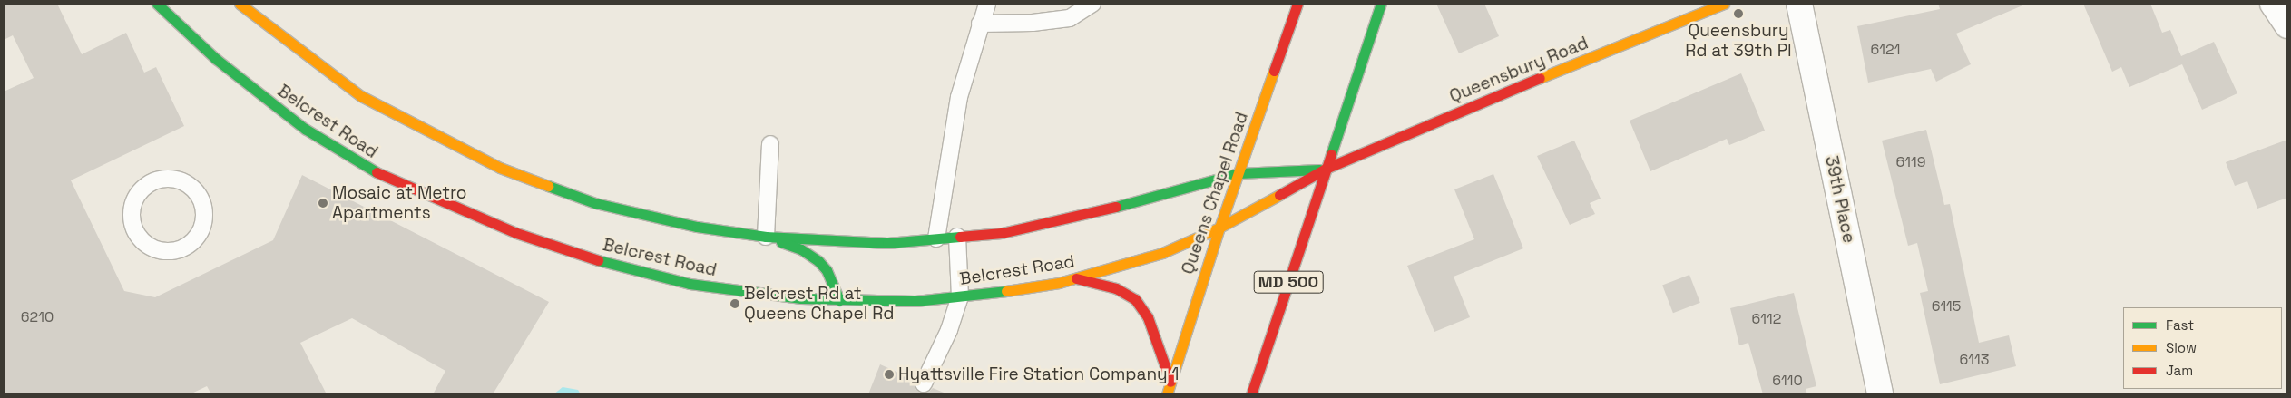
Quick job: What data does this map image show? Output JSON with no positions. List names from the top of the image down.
{
  "streets": {
    "main road": [
      "Queensbury Road",
      "Belcrest Road",
      "Queens Chapel Road",
      "MD 500"
    ],
    "street": ["39th Place"]
  },
  "crossings": [
    ["Queensbury Road", "Belcrest Road"],
    ["Queensbury Road", "Queens Chapel Road"],
    ["Queensbury Road", "MD 500"],
    ["Belcrest Road", "Queens Chapel Road"]
  ],
  "places": [
    "Queensbury Rd at 39th Pl",
    "Mosaic at Metro Apartments",
    "Belcrest Rd at Queens Chapel Rd",
    "Hyattsville Fire Station Company 1"
  ],
  "house_numbers": [
    "6121",
    "6119",
    "6115",
    "6210",
    "6112",
    "6113",
    "6110"
  ],
  "legend": ["Fast", "Slow", "Jam"]
}
